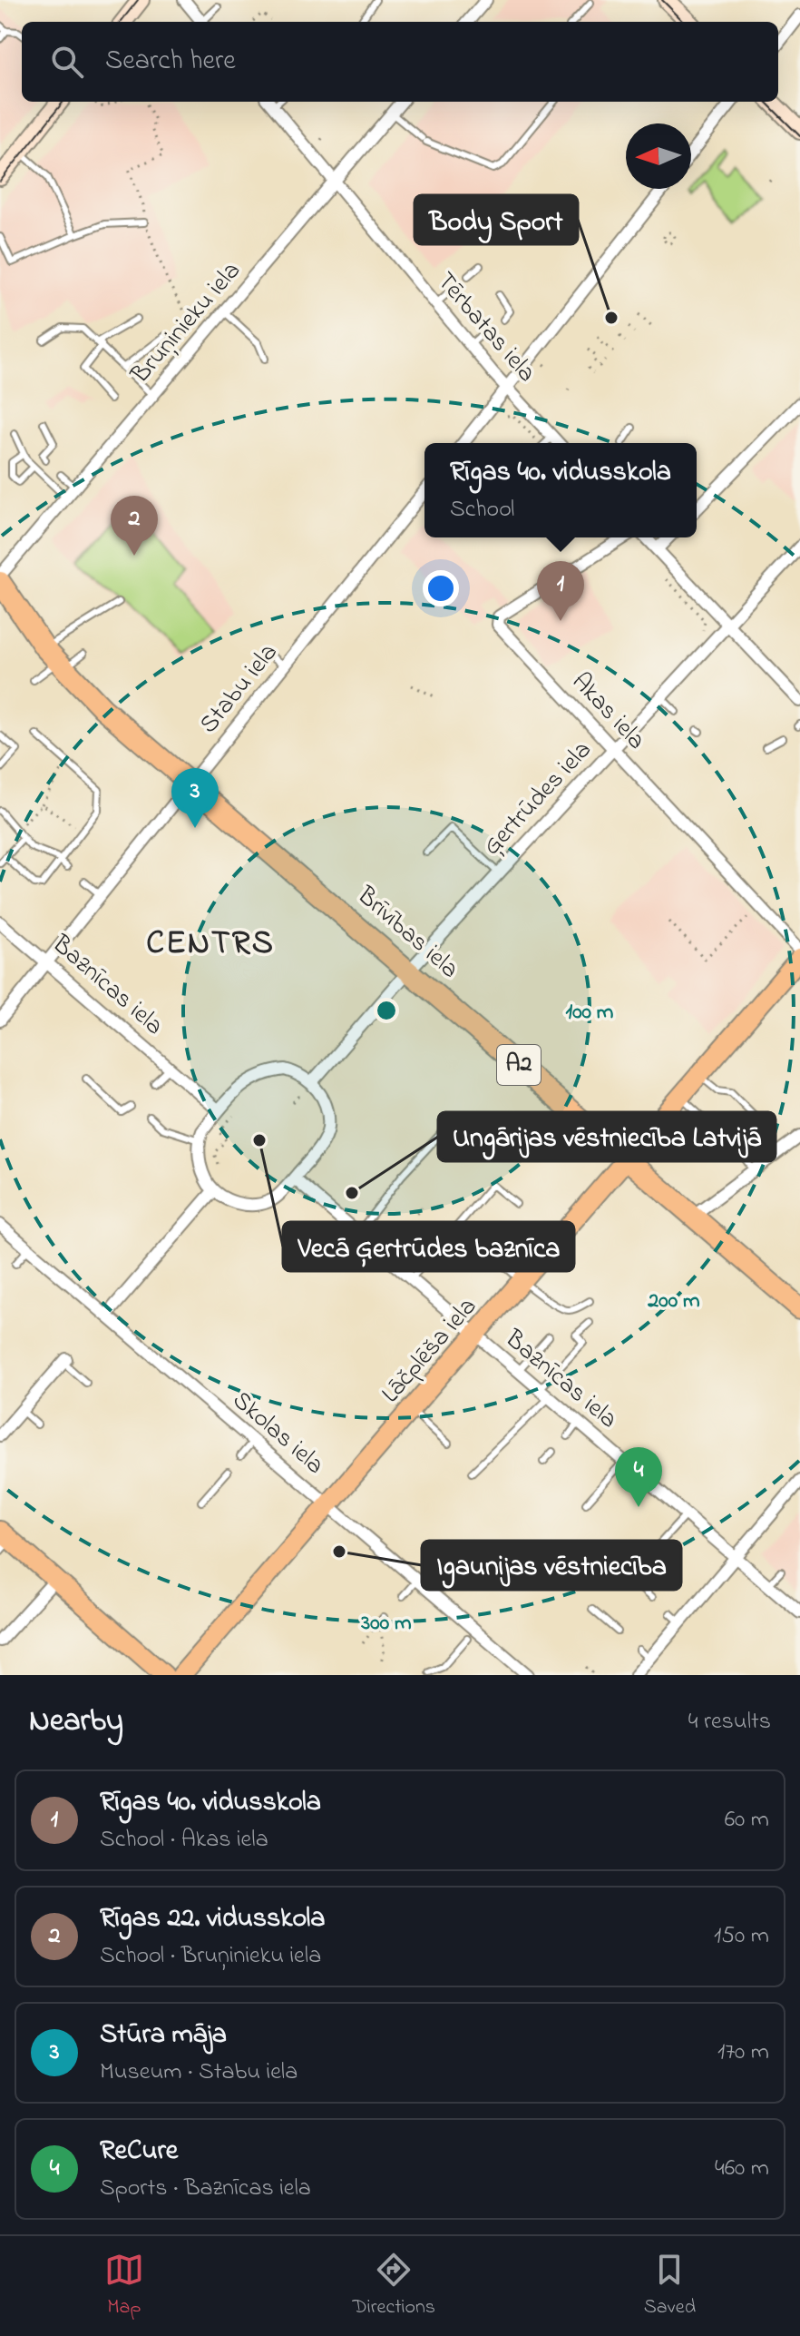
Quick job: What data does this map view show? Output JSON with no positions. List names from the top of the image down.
{
  "streets": {
    "highway": ["Brīvības iela", "A2"],
    "main road": ["Lāčplēša iela"],
    "street": [
      "Bruņinieku iela",
      "Tērbatas iela",
      "Stabu iela",
      "Akas iela",
      "Ģertrūdes iela",
      "Baznīcas iela",
      "Skolas iela"
    ]
  },
  "crossings": [
    ["Bruņinieku iela", "Tērbatas iela"],
    ["Stabu iela", "Brīvības iela"],
    ["Stabu iela", "Baznīcas iela"],
    ["Akas iela", "Ģertrūdes iela"],
    ["Ģertrūdes iela", "Brīvības iela"],
    ["Ģertrūdes iela", "Baznīcas iela"],
    ["Brīvības iela", "Lāčplēša iela"],
    ["Baznīcas iela", "Lāčplēša iela"],
    ["Lāčplēša iela", "Skolas iela"]
  ],
  "districts": ["CENTRS"],
  "places": [
    "Body Sport",
    "Vecā Ģertrūdes baznīca",
    "Ungārijas vēstniecība Latvijā",
    "Igaunijas vēstniecība"
  ],
  "north": "left",
  "page": {
    "search": "Search here",
    "popup": ["Rīgas 40. vidusskola", "School"],
    "pins": [
      "2",
      "1",
      "3",
      "4"
    ],
    "heading": ["Nearby", "4 results"],
    "list": [
      {
        "mark": "1",
        "name": "Rīgas 40. vidusskola",
        "note": "School · Akas iela",
        "value": "60 m"
      },
      {
        "mark": "2",
        "name": "Rīgas 22. vidusskola",
        "note": "School · Bruņinieku iela",
        "value": "150 m"
      },
      {
        "mark": "3",
        "name": "Stūra māja",
        "note": "Museum · Stabu iela",
        "value": "170 m"
      },
      {
        "mark": "4",
        "name": "ReCure",
        "note": "Sports · Baznīcas iela",
        "value": "460 m"
      }
    ],
    "nav": ["Map", "Directions", "Saved"]
  },
  "rings": ["100 m", "200 m", "300 m"]
}
